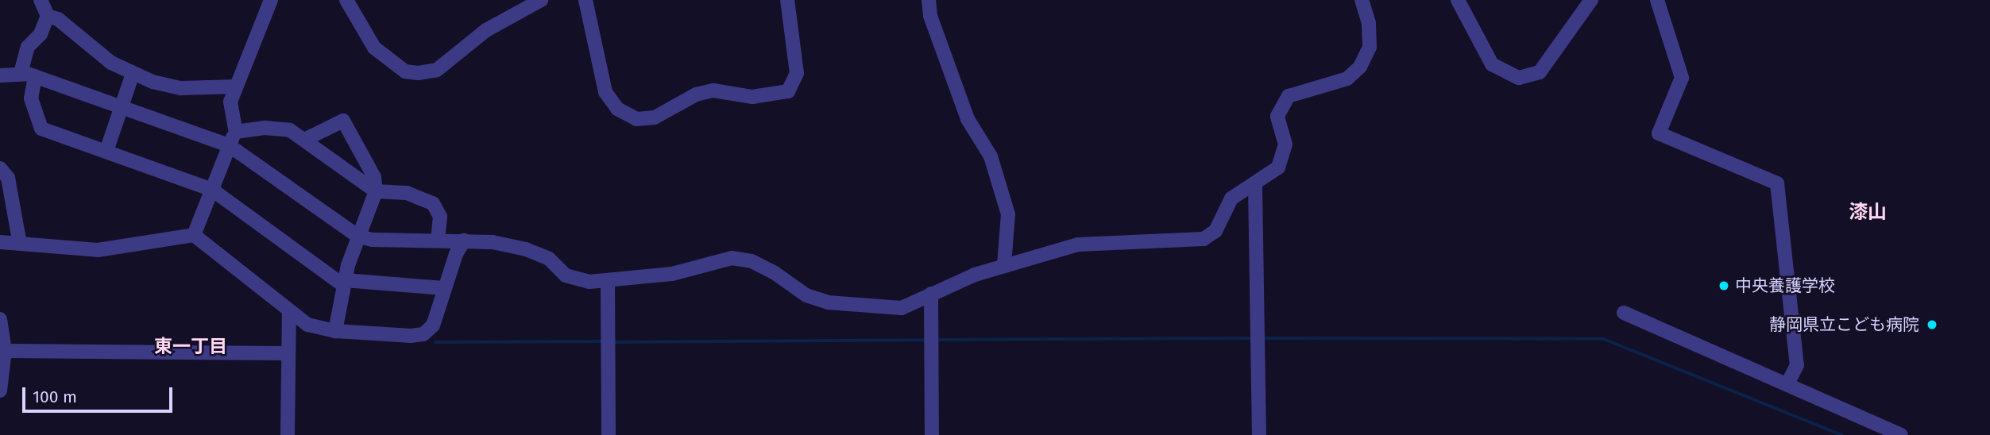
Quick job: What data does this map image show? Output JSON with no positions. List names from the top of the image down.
{
  "districts": ["漆山", "東一丁目"],
  "places": ["中央養護学校", "静岡県立こども病院"],
  "scale_bar": "100 m"
}
